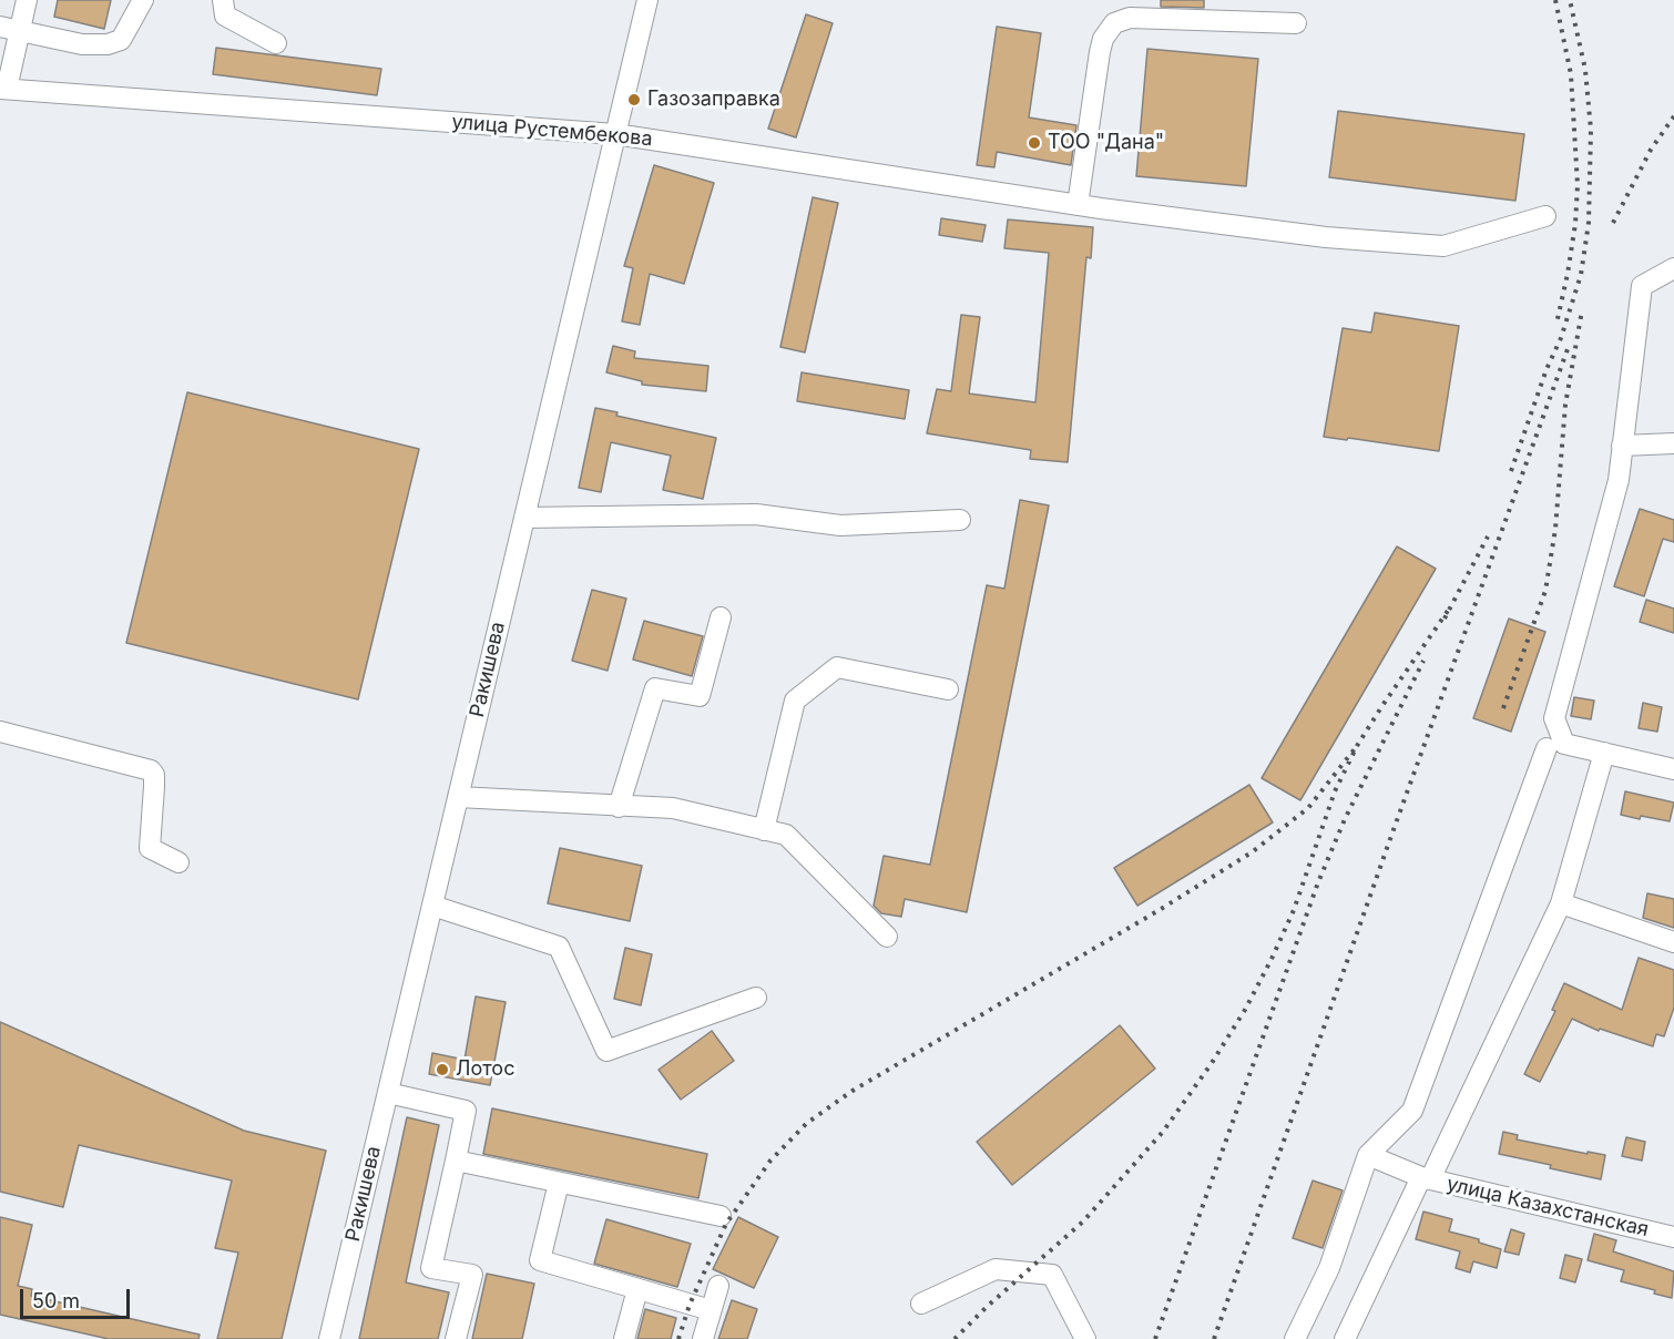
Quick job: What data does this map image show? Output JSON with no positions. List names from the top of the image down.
{
  "streets": {
    "street": ["улица Рустембекова", "Ракишева", "улица Казахстанская"]
  },
  "crossings": [
    ["улица Рустембекова", "Ракишева"]
  ],
  "places": ["Газозаправка", "ТОО \"Дана\"", "Лотос"],
  "scale_bar": "50 m"
}
